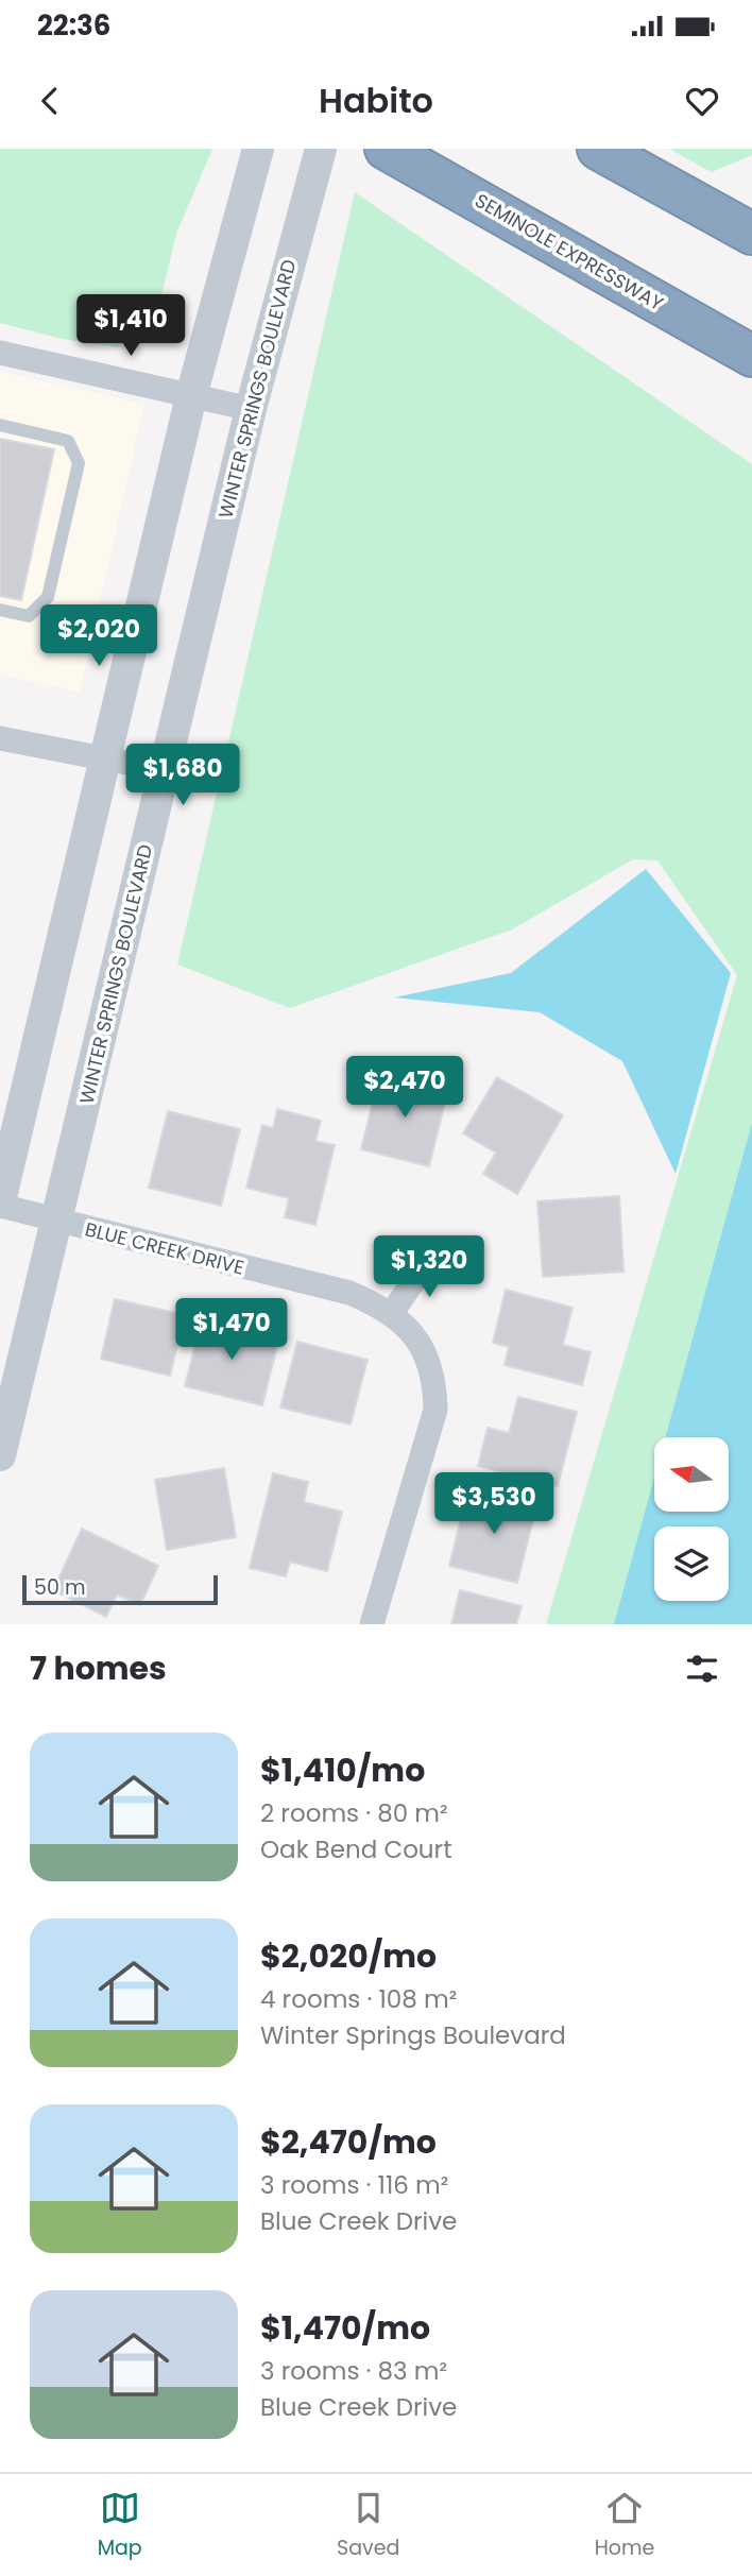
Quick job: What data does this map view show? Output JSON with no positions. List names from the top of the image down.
{
  "streets": {
    "highway": ["SEMINOLE EXPRESSWAY"],
    "street": ["WINTER SPRINGS BOULEVARD", "BLUE CREEK DRIVE"]
  },
  "crossings": [
    ["WINTER SPRINGS BOULEVARD", "BLUE CREEK DRIVE"]
  ],
  "scale_bar": "50 m",
  "north": "left",
  "page": {
    "status": "22:36",
    "header": "Habito",
    "price": [
      "$1,410",
      "$2,020",
      "$1,680",
      "$2,470",
      "$1,320",
      "$1,470",
      "$3,530"
    ],
    "scale": "50 m",
    "heading": "7 homes",
    "list": [
      {
        "name": "$1,410/mo",
        "note": "2 rooms · 80 m² · Oak Bend Court"
      },
      {
        "name": "$2,020/mo",
        "note": "4 rooms · 108 m² · Winter Springs Boulevard"
      },
      {
        "name": "$2,470/mo",
        "note": "3 rooms · 116 m² · Blue Creek Drive"
      },
      {
        "name": "$1,470/mo",
        "note": "3 rooms · 83 m² · Blue Creek Drive"
      }
    ],
    "tabs": ["Map", "Saved", "Home"]
  }
}
